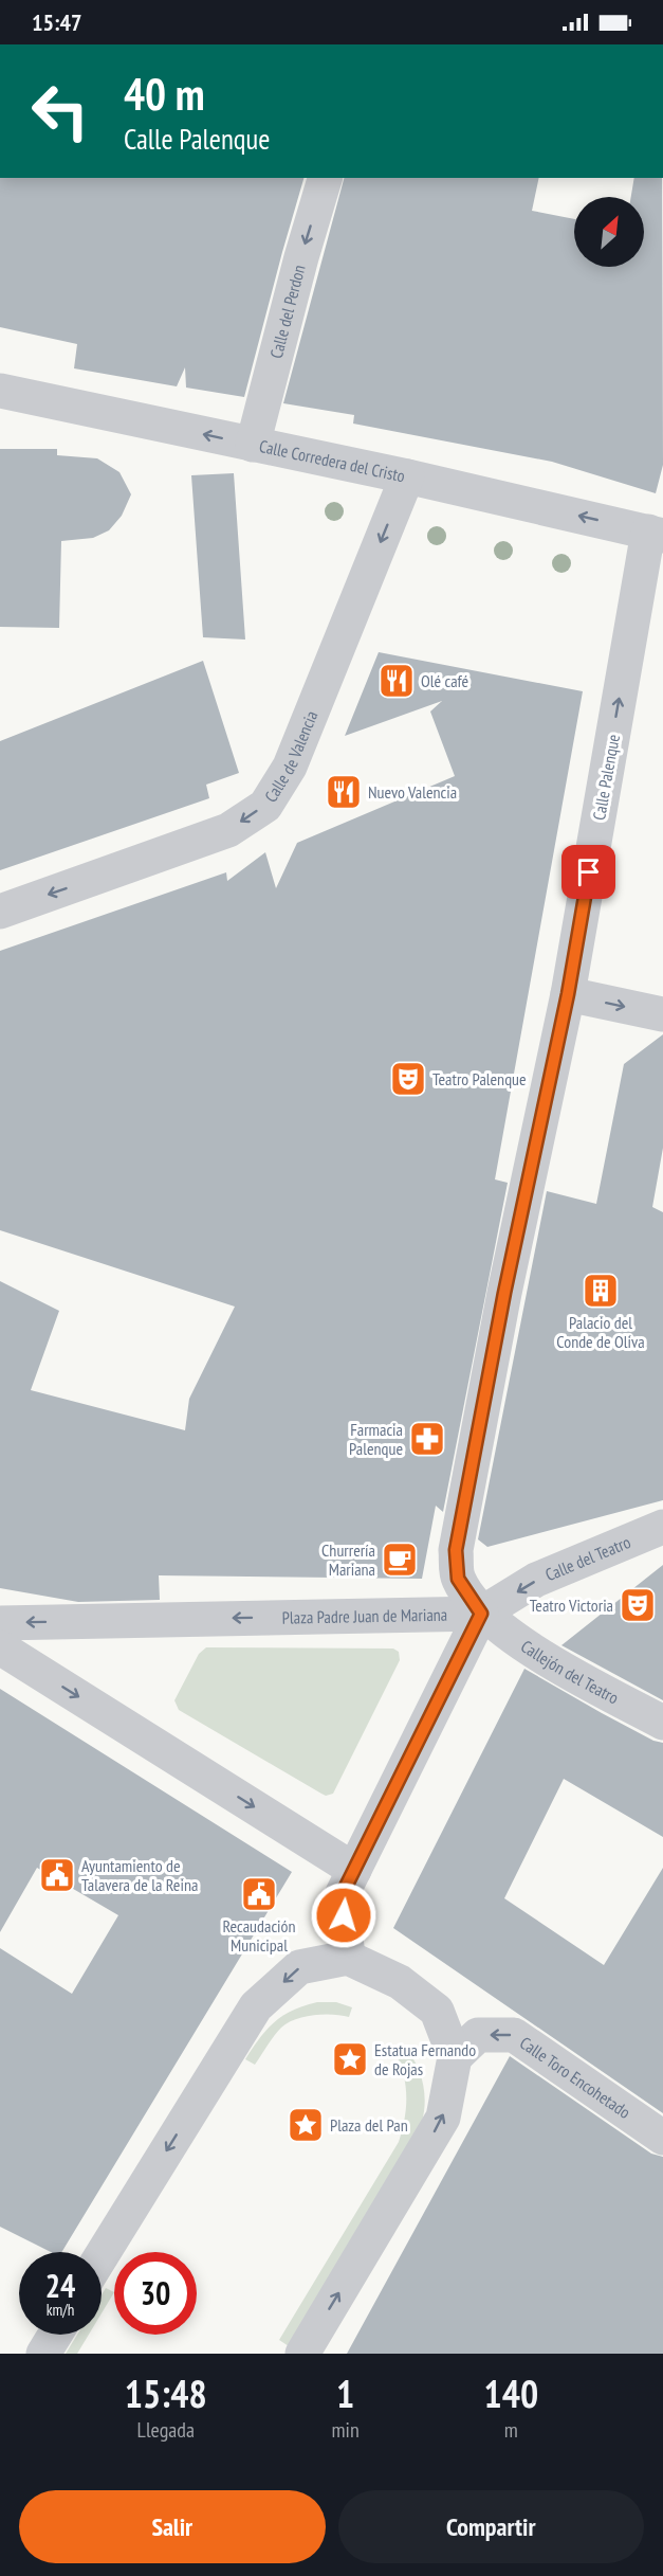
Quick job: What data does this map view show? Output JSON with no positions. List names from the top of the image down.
{
  "streets": {
    "street": [
      "Calle del Perdon",
      "Calle Corredera del Cristo",
      "Calle de Valencia",
      "Calle Palenque",
      "Calle del Teatro",
      "Plaza Padre Juan de Mariana",
      "Callejón del Teatro",
      "Calle Toro Encohetado"
    ]
  },
  "crossings": [
    ["Calle del Perdon", "Calle Corredera del Cristo"],
    ["Calle Corredera del Cristo", "Calle de Valencia"],
    ["Calle Corredera del Cristo", "Calle Palenque"],
    ["Calle Palenque", "Calle del Teatro"],
    ["Calle Palenque", "Plaza Padre Juan de Mariana"],
    ["Calle Palenque", "Callejón del Teatro"],
    ["Calle del Teatro", "Plaza Padre Juan de Mariana"],
    ["Calle del Teatro", "Callejón del Teatro"],
    ["Plaza Padre Juan de Mariana", "Callejón del Teatro"]
  ],
  "one_way": [
    "Calle del Perdon",
    "Calle Corredera del Cristo",
    "Calle de Valencia",
    "Calle Palenque",
    "Calle del Teatro",
    "Plaza Padre Juan de Mariana"
  ],
  "places": {
    "restaurant": ["Olé café", "Nuevo Valencia"],
    "theatre": ["Teatro Palenque", "Teatro Victoria"],
    "building": ["Palacio del Conde de Oliva"],
    "pharmacy": ["Farmacia Palenque"],
    "cafe": ["Churrería Mariana"],
    "public building": ["Ayuntamiento de Talavera de la Reina", "Recaudación Municipal"],
    "place": ["Estatua Fernando de Rojas", "Plaza del Pan"]
  },
  "north": "top right",
  "page": {
    "status": "15:47",
    "turn": ["40 m", "Calle Palenque"],
    "speed": "24 km/h",
    "limit": "30",
    "eta": [
      "15:48",
      "Llegada",
      "1",
      "min",
      "140",
      "m"
    ],
    "buttons": ["Salir", "Compartir"]
  }
}
